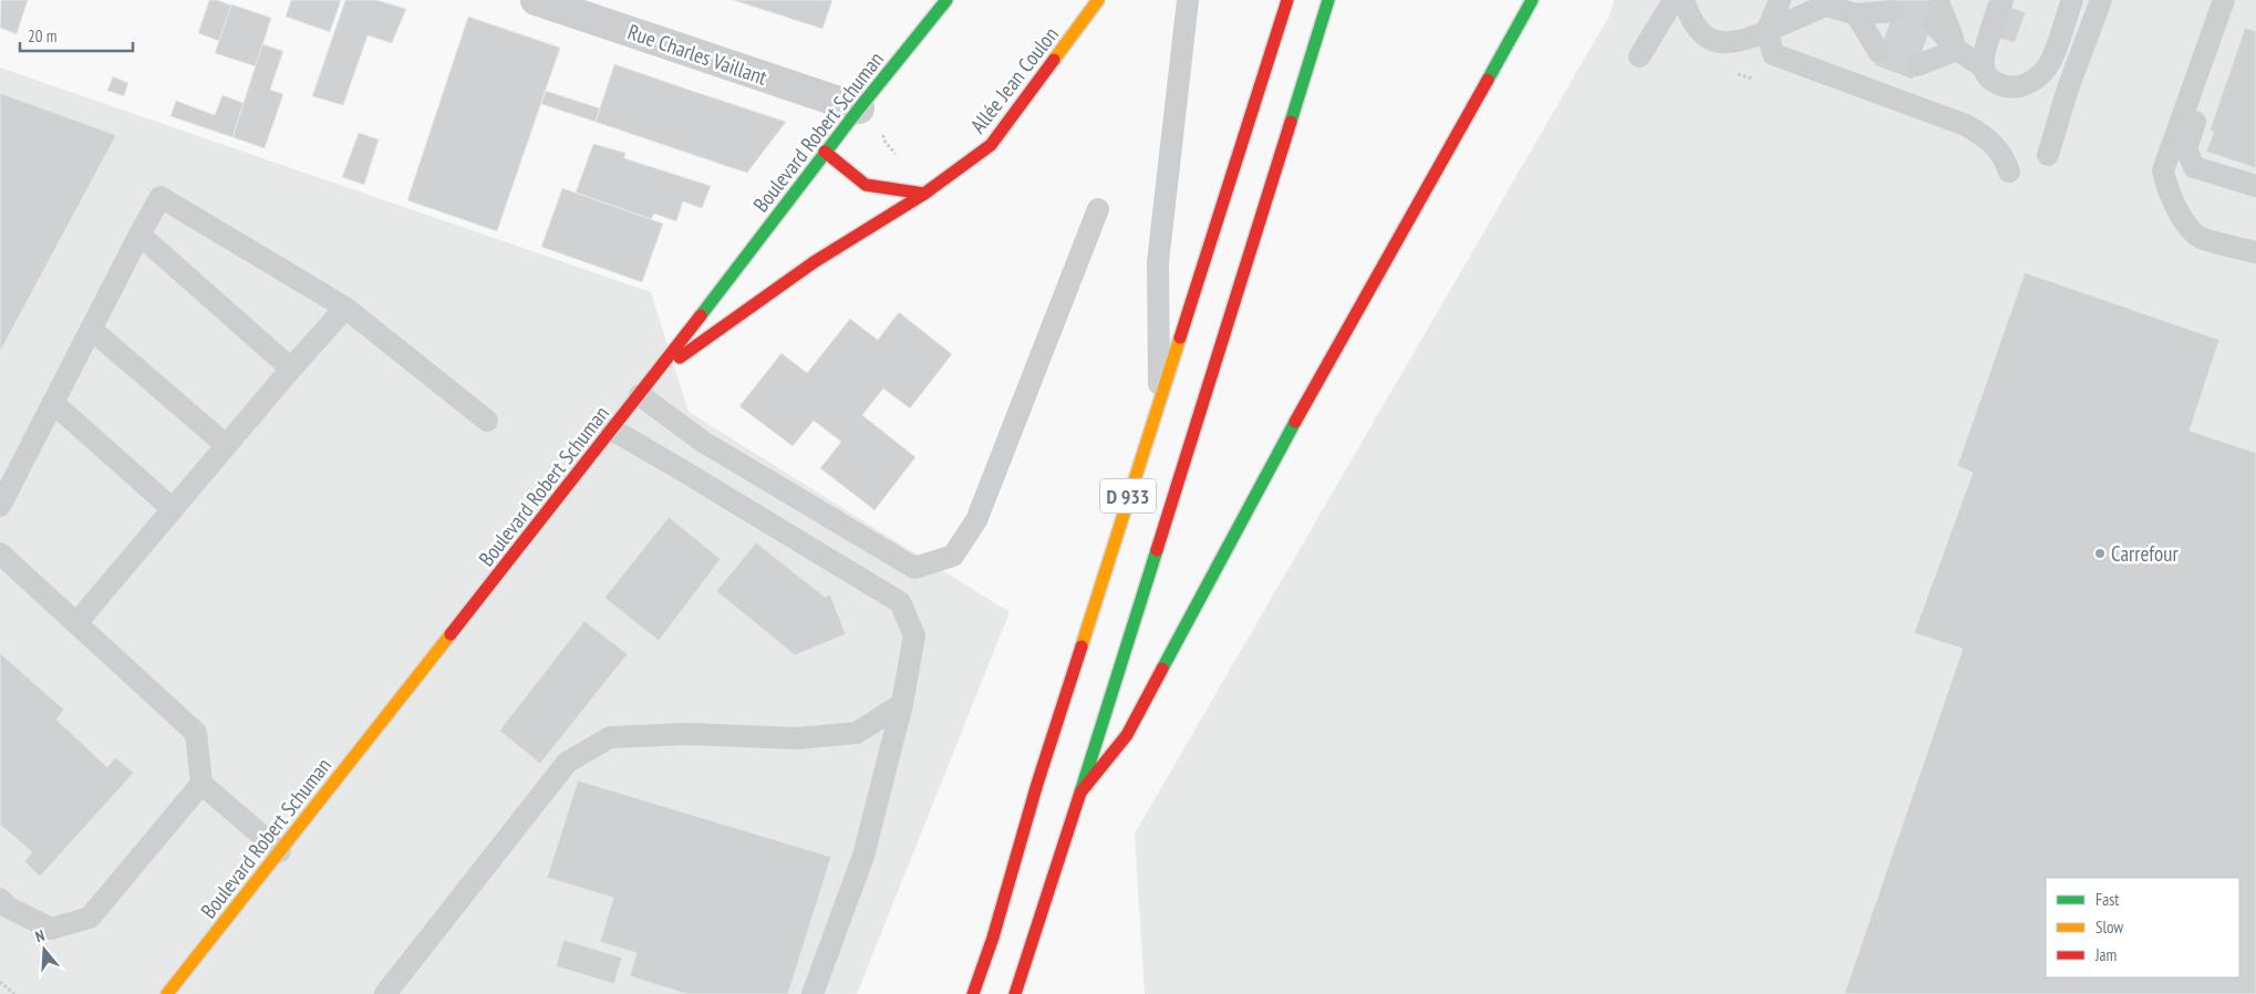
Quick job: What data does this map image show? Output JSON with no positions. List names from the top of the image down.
{
  "streets": {
    "main road": ["Allée Jean Coulon", "Boulevard Robert Schuman", "D 933"],
    "street": ["Rue Charles Vaillant"]
  },
  "crossings": [
    ["Rue Charles Vaillant", "Boulevard Robert Schuman"],
    ["Allée Jean Coulon", "Boulevard Robert Schuman"]
  ],
  "places": ["Carrefour"],
  "legend": ["Fast", "Slow", "Jam"],
  "scale_bar": "20 m",
  "north": "top"
}
